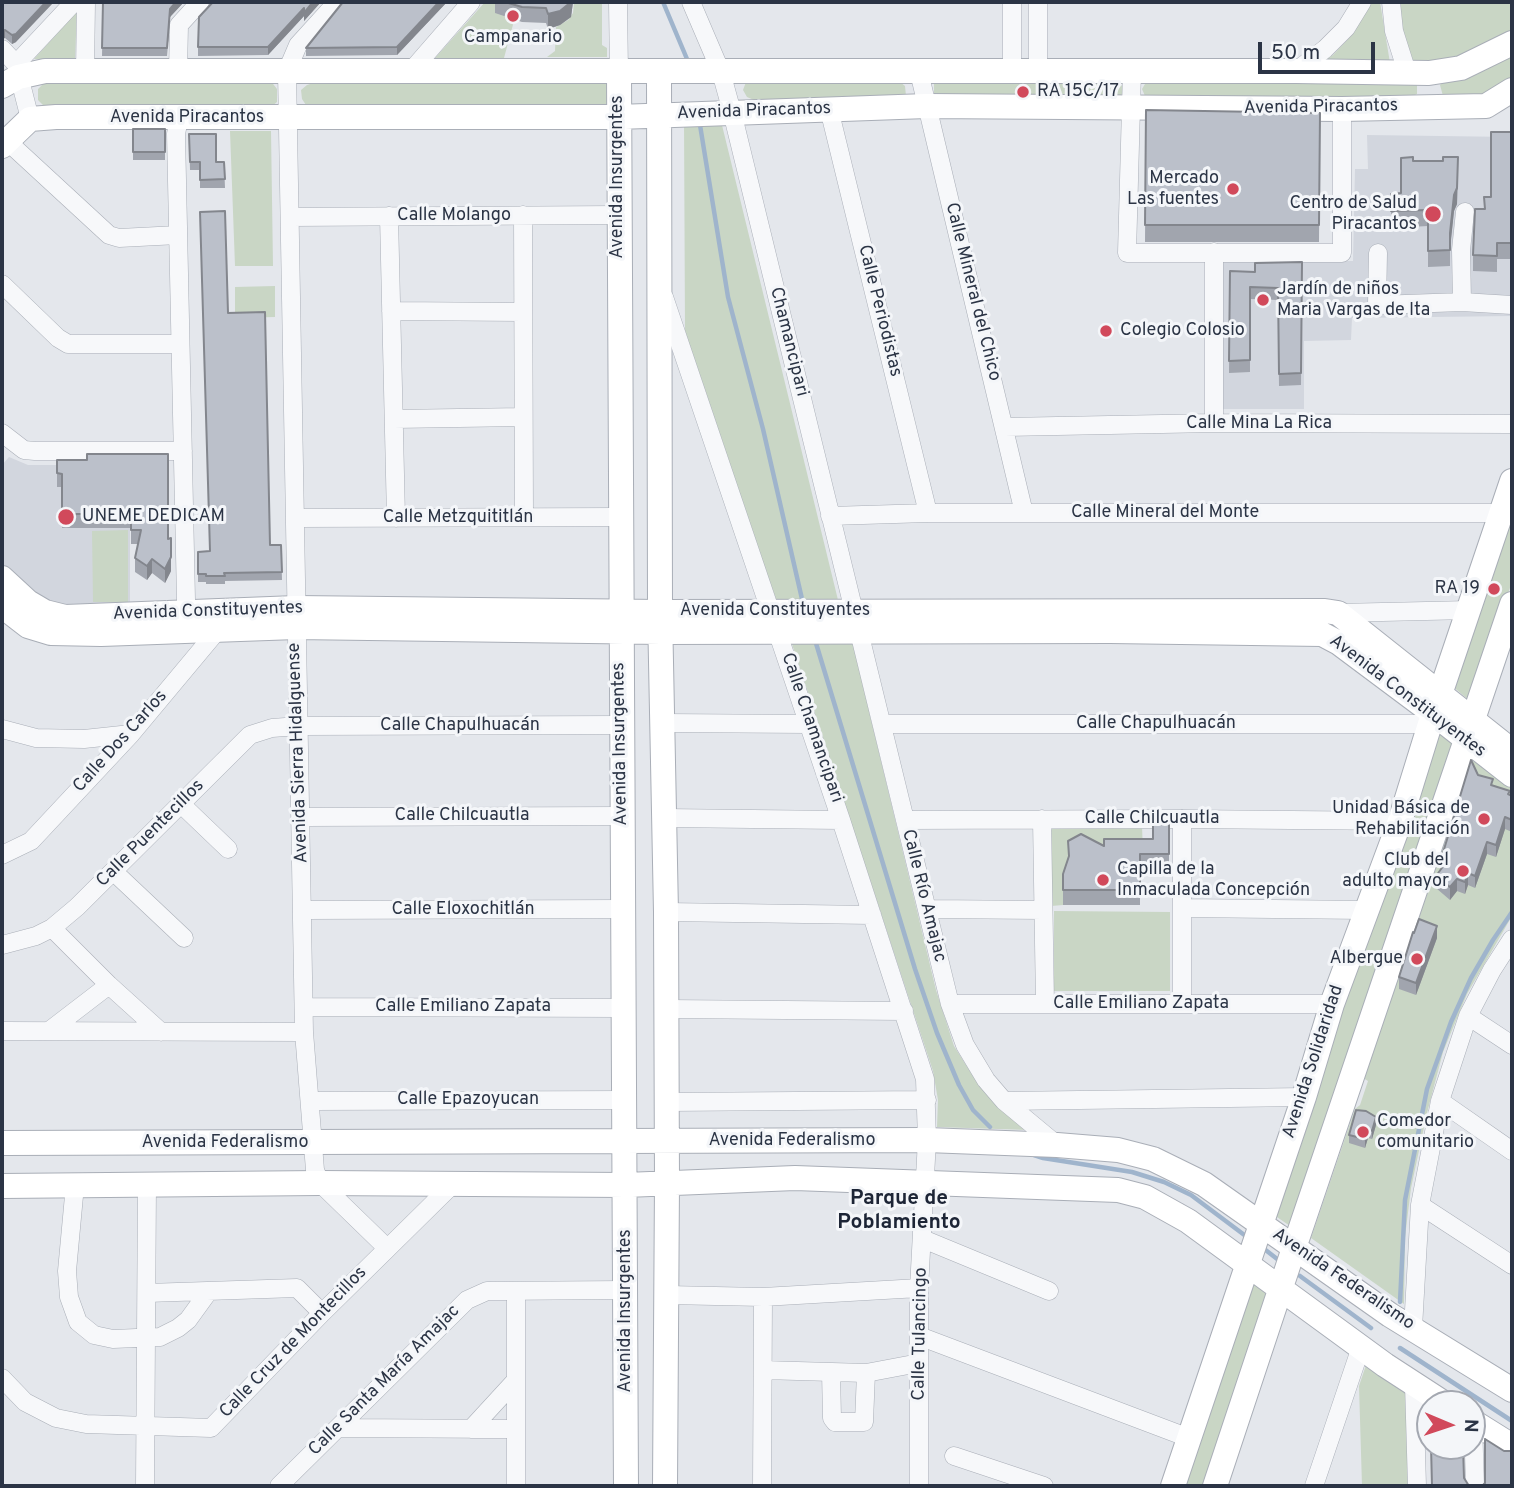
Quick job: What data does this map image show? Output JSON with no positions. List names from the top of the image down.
{
  "streets": {
    "street": [
      "Avenida Piracantos",
      "Avenida Insurgentes",
      "Calle Molango",
      "Calle Mineral del Chico",
      "Calle Periodistas",
      "Chamancipari",
      "Calle Mina La Rica",
      "Calle Mineral del Monte",
      "Calle Metzquititlán",
      "Avenida Constituyentes",
      "Calle Chapulhuacán",
      "Calle Chamancipari",
      "Calle Dos Carlos",
      "Avenida Sierra Hidalguense",
      "Calle Chilcuautla",
      "Calle Puentecillos",
      "Calle Río Amajac",
      "Calle Eloxochitlán",
      "Calle Emiliano Zapata",
      "Avenida Solidaridad",
      "Calle Epazoyucan",
      "Avenida Federalismo",
      "Calle Tulancingo",
      "Calle Cruz de Montecillos",
      "Calle Santa María Amajac"
    ]
  },
  "crossings": [
    ["Avenida Piracantos", "Avenida Insurgentes"],
    ["Avenida Piracantos", "Calle Mineral del Chico"],
    ["Avenida Piracantos", "Calle Periodistas"],
    ["Avenida Piracantos", "Chamancipari"],
    ["Avenida Piracantos", "Avenida Sierra Hidalguense"],
    ["Avenida Insurgentes", "Calle Molango"],
    ["Avenida Insurgentes", "Calle Metzquititlán"],
    ["Avenida Insurgentes", "Avenida Constituyentes"],
    ["Avenida Insurgentes", "Calle Chapulhuacán"],
    ["Avenida Insurgentes", "Calle Chilcuautla"],
    ["Avenida Insurgentes", "Calle Eloxochitlán"],
    ["Avenida Insurgentes", "Calle Emiliano Zapata"],
    ["Avenida Insurgentes", "Calle Epazoyucan"],
    ["Avenida Insurgentes", "Avenida Federalismo"],
    ["Avenida Insurgentes", "Calle Santa María Amajac"],
    ["Calle Molango", "Avenida Sierra Hidalguense"],
    ["Calle Mineral del Chico", "Calle Mina La Rica"],
    ["Calle Mineral del Chico", "Calle Mineral del Monte"],
    ["Calle Periodistas", "Calle Mineral del Monte"],
    ["Chamancipari", "Calle Mineral del Monte"],
    ["Chamancipari", "Avenida Constituyentes"],
    ["Chamancipari", "Calle Río Amajac"],
    ["Calle Mineral del Monte", "Avenida Solidaridad"],
    ["Calle Metzquititlán", "Avenida Sierra Hidalguense"],
    ["Avenida Constituyentes", "Calle Chapulhuacán"],
    ["Avenida Constituyentes", "Calle Chamancipari"],
    ["Avenida Constituyentes", "Calle Dos Carlos"],
    ["Avenida Constituyentes", "Avenida Sierra Hidalguense"],
    ["Avenida Constituyentes", "Calle Río Amajac"],
    ["Avenida Constituyentes", "Avenida Solidaridad"],
    ["Calle Chapulhuacán", "Avenida Sierra Hidalguense"],
    ["Calle Chapulhuacán", "Calle Puentecillos"],
    ["Calle Chapulhuacán", "Calle Río Amajac"],
    ["Calle Chapulhuacán", "Avenida Solidaridad"],
    ["Calle Chamancipari", "Avenida Federalismo"],
    ["Calle Chamancipari", "Calle Tulancingo"],
    ["Avenida Sierra Hidalguense", "Calle Chilcuautla"],
    ["Avenida Sierra Hidalguense", "Calle Puentecillos"],
    ["Avenida Sierra Hidalguense", "Calle Eloxochitlán"],
    ["Avenida Sierra Hidalguense", "Calle Emiliano Zapata"],
    ["Avenida Sierra Hidalguense", "Calle Epazoyucan"],
    ["Avenida Sierra Hidalguense", "Avenida Federalismo"],
    ["Calle Chilcuautla", "Calle Río Amajac"],
    ["Calle Chilcuautla", "Avenida Solidaridad"],
    ["Calle Río Amajac", "Calle Emiliano Zapata"],
    ["Calle Río Amajac", "Avenida Federalismo"],
    ["Calle Emiliano Zapata", "Avenida Solidaridad"],
    ["Avenida Solidaridad", "Avenida Federalismo"],
    ["Avenida Federalismo", "Calle Tulancingo"],
    ["Avenida Federalismo", "Calle Cruz de Montecillos"]
  ],
  "districts": ["Parque de Poblamiento"],
  "places": [
    "Campanario",
    "RA 15C/17",
    "Mercado Las fuentes",
    "Centro de Salud Piracantos",
    "Jardín de niños Maria Vargas de Ita",
    "Colegio Colosio",
    "UNEME DEDICAM",
    "RA 19",
    "Unidad Básica de Rehabilitación",
    "Club del adulto mayor",
    "Capilla de la Inmaculada Concepción",
    "Albergue",
    "Comedor comunitario"
  ],
  "scale_bar": "50 m",
  "north": "right"
}
